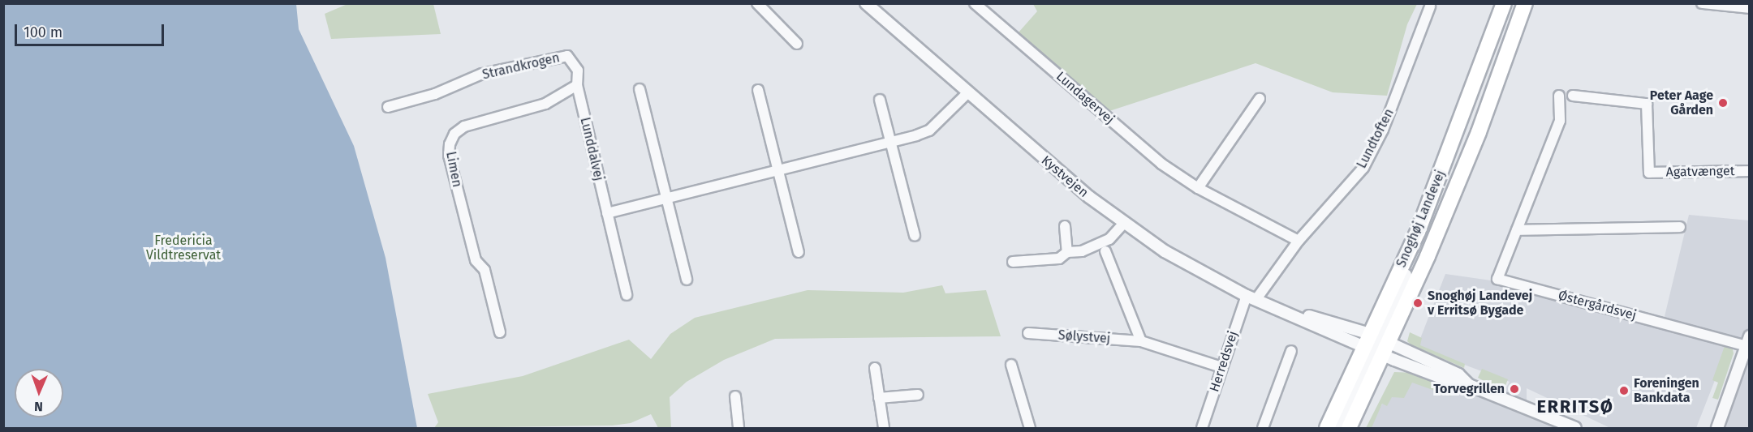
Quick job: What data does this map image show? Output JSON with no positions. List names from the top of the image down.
{
  "streets": {
    "main road": ["Snoghøj Landevej"],
    "street": [
      "Strandkrogen",
      "Lundagervej",
      "Lundtoften",
      "Lunddalvej",
      "Limen",
      "Agatvænget",
      "Kystvejen",
      "Østergårdsvej",
      "Sølystvej",
      "Herredsvej"
    ]
  },
  "crossings": [
    ["Strandkrogen", "Lunddalvej"],
    ["Strandkrogen", "Limen"],
    ["Lundagervej", "Lundtoften"],
    ["Lundtoften", "Kystvejen"],
    ["Lundtoften", "Herredsvej"],
    ["Lunddalvej", "Limen"],
    ["Kystvejen", "Snoghøj Landevej"],
    ["Kystvejen", "Herredsvej"],
    ["Sølystvej", "Herredsvej"]
  ],
  "districts": ["ERRITSØ"],
  "parks": ["Fredericia Vildtreservat"],
  "places": [
    "Peter Aage Gården",
    "Snoghøj Landevej v Erritsø Bygade",
    "Torvegrillen",
    "Foreningen Bankdata"
  ],
  "scale_bar": "100 m",
  "north": "bottom"
}
